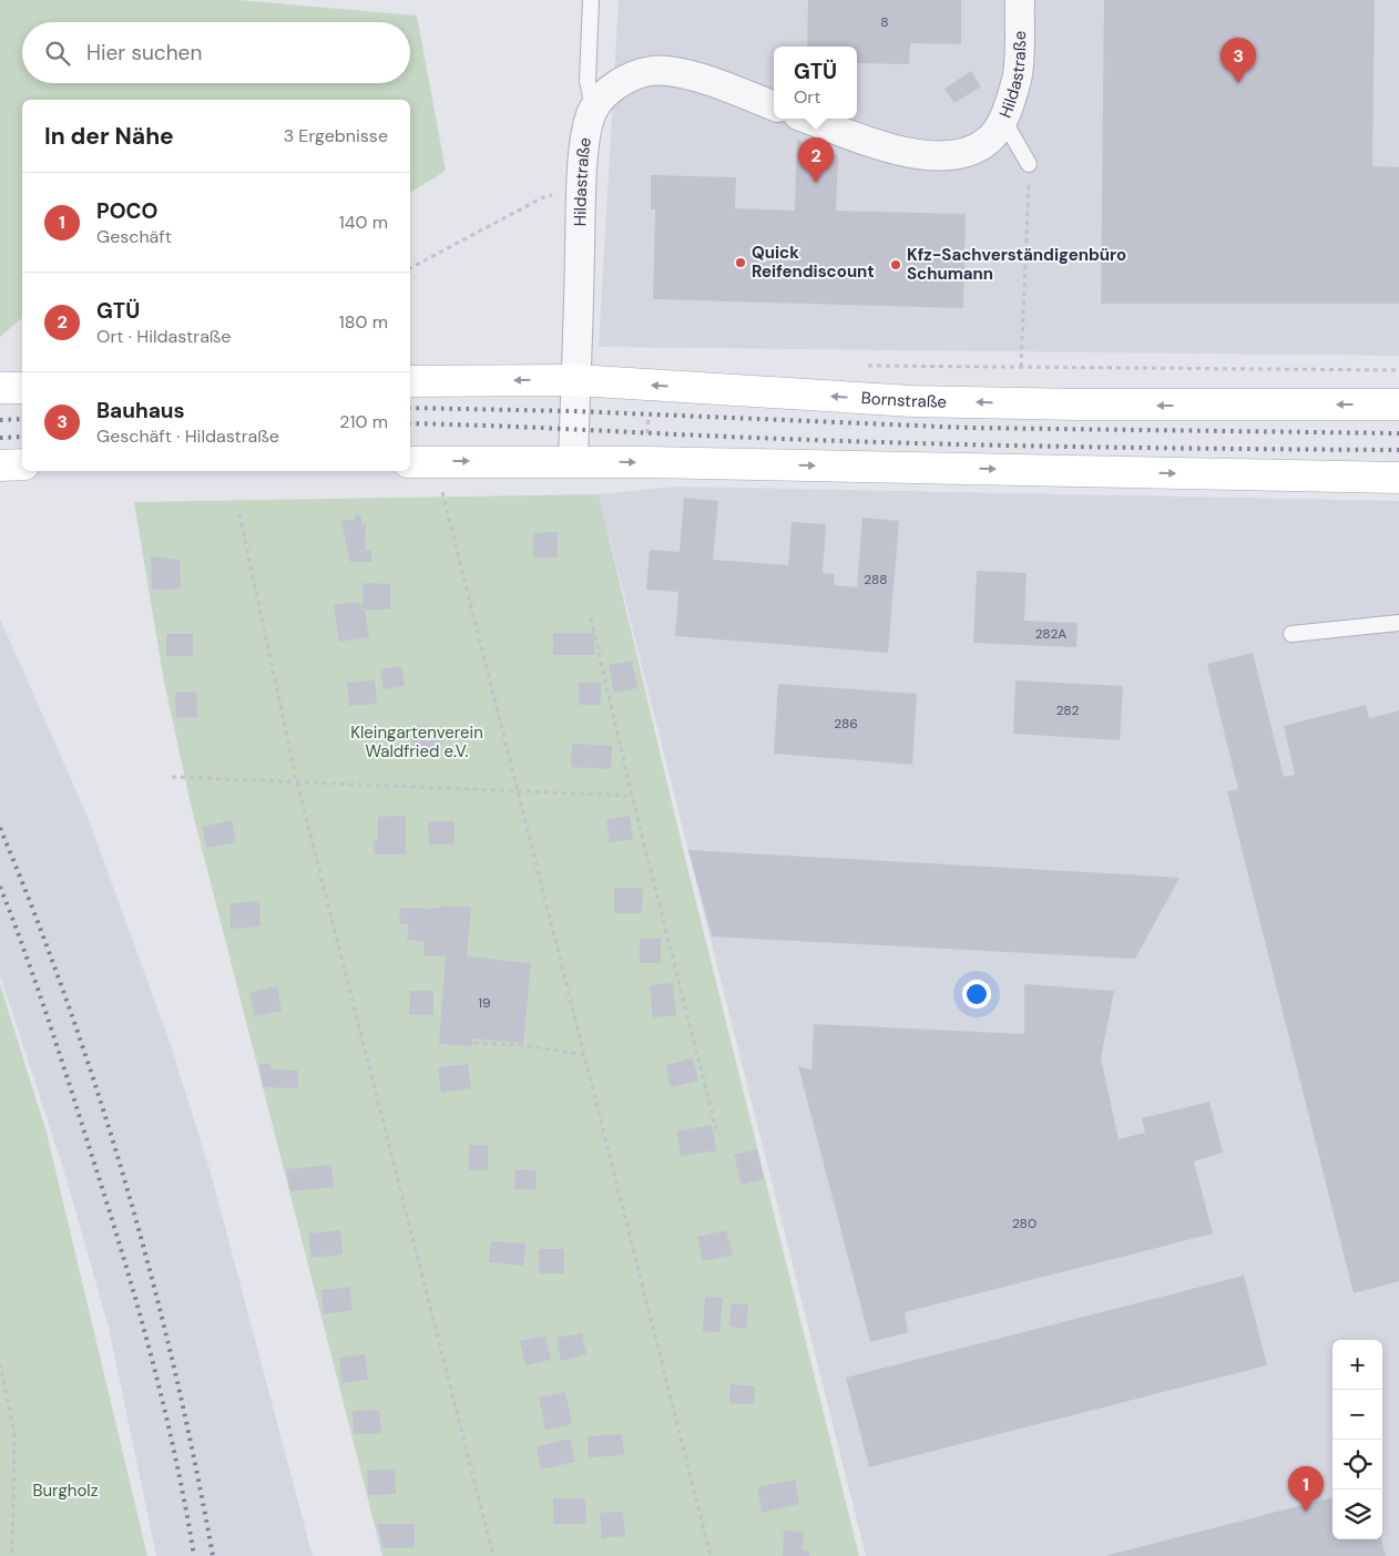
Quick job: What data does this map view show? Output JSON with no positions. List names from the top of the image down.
{
  "streets": {
    "main road": ["Bornstraße"],
    "street": ["Hildastraße"]
  },
  "crossings": [
    ["Hildastraße", "Bornstraße"]
  ],
  "parks": ["Kleingartenverein Waldfried e.V.", "Burgholz"],
  "places": ["Quick Reifendiscount", "Kfz-Sachverständigenbüro Schumann"],
  "house_numbers": [
    "8",
    "288",
    "282A",
    "282",
    "286",
    "19",
    "280"
  ],
  "page": {
    "search": "Hier suchen",
    "pins": ["3", "2", "1"],
    "popup": ["GTÜ", "Ort"],
    "heading": ["In der Nähe", "3 Ergebnisse"],
    "list": [
      {
        "mark": "1",
        "name": "POCO",
        "note": "Geschäft",
        "value": "140 m"
      },
      {
        "mark": "2",
        "name": "GTÜ",
        "note": "Ort · Hildastraße",
        "value": "180 m"
      },
      {
        "mark": "3",
        "name": "Bauhaus",
        "note": "Geschäft · Hildastraße",
        "value": "210 m"
      }
    ],
    "map_buttons": ["+", "−"]
  }
}
